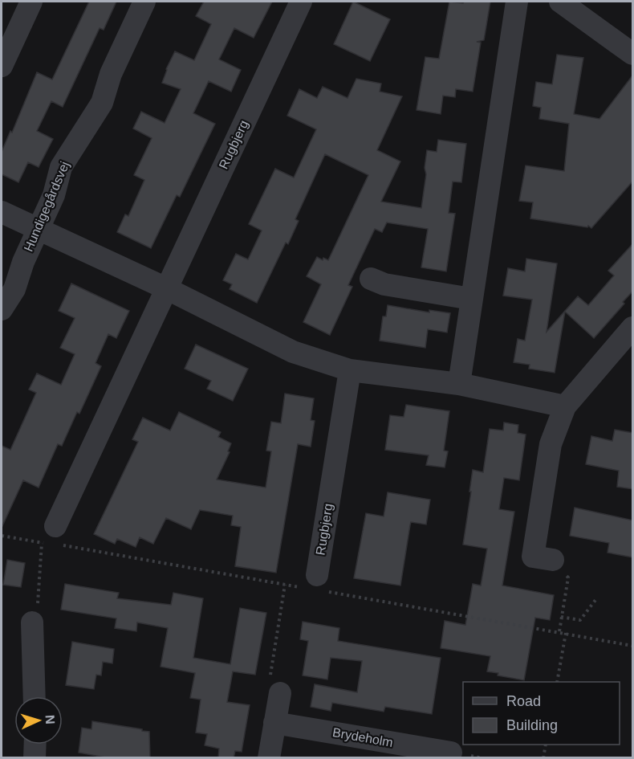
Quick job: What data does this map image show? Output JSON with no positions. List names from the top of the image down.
{
  "streets": {
    "street": ["Rugbjerg", "Hundigegårdsvej", "Brydeholm"]
  },
  "legend": ["Road", "Building"],
  "north": "right"
}
